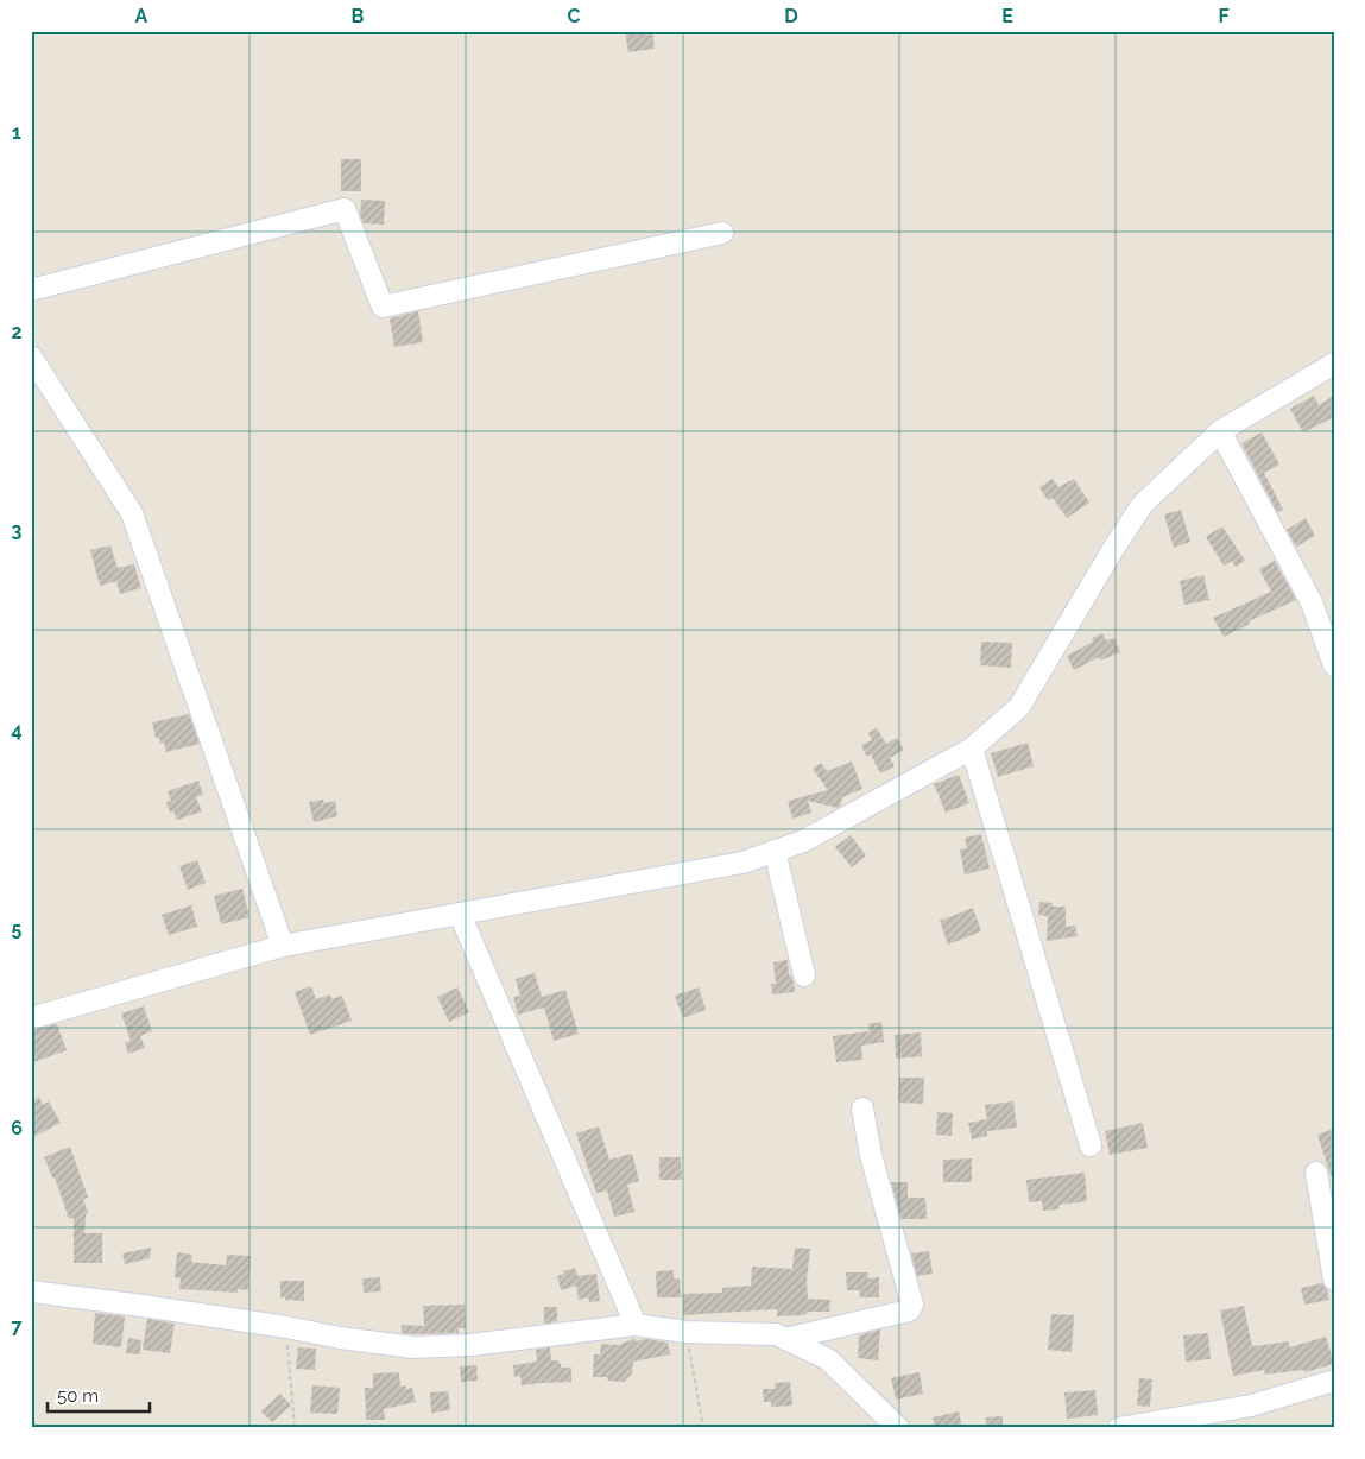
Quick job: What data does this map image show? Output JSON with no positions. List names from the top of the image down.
{
  "scale_bar": "50 m",
  "grid": {
    "columns": [
      "A",
      "B",
      "C",
      "D",
      "E",
      "F"
    ],
    "rows": [
      "1",
      "2",
      "3",
      "4",
      "5",
      "6",
      "7"
    ]
  }
}
